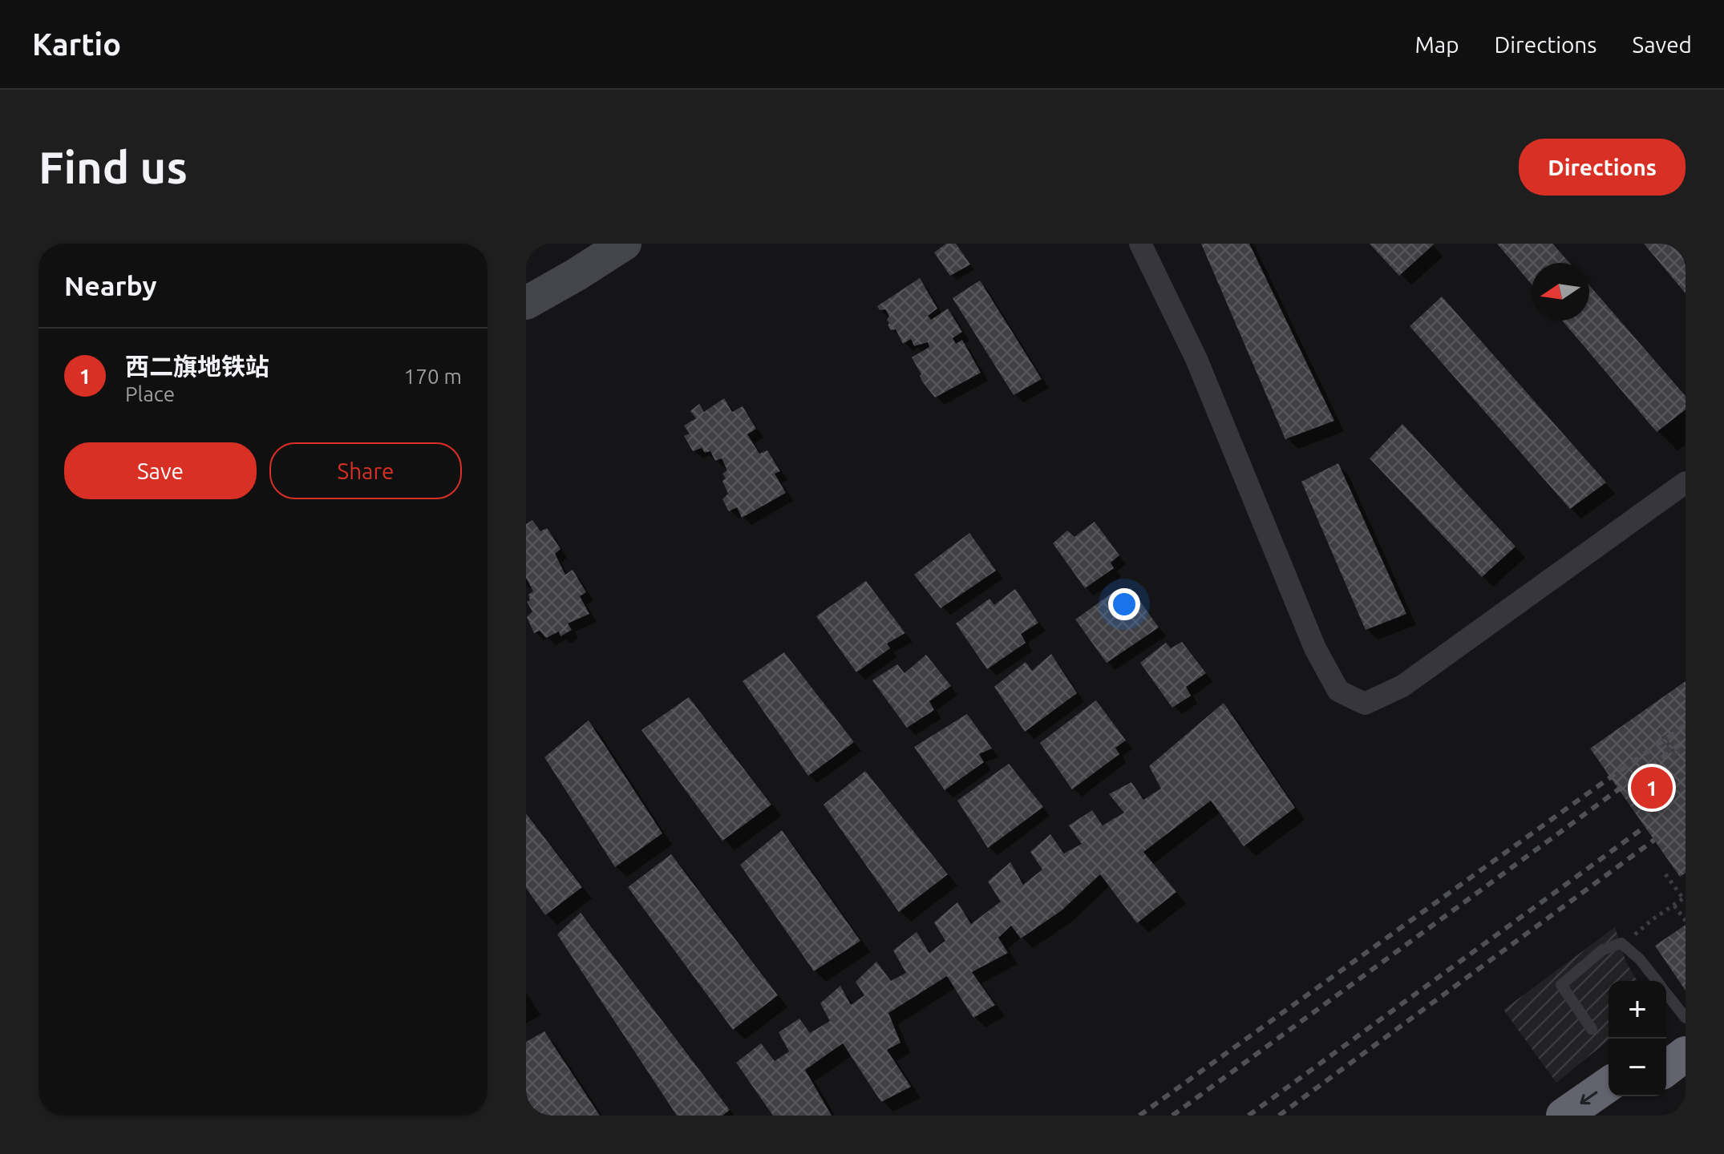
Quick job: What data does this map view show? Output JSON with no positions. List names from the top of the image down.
{
  "north": "left",
  "page": {
    "header": "Kartio",
    "nav": ["Map", "Directions", "Saved"],
    "buttons": [
      "Directions",
      ["Save", "Share"]
    ],
    "title": "Find us",
    "heading": "Nearby",
    "list": [
      {
        "mark": "1",
        "name": "西二旗地铁站",
        "note": "Place",
        "value": "170 m"
      }
    ],
    "pins": "1",
    "map_buttons": ["+", "−"]
  }
}
